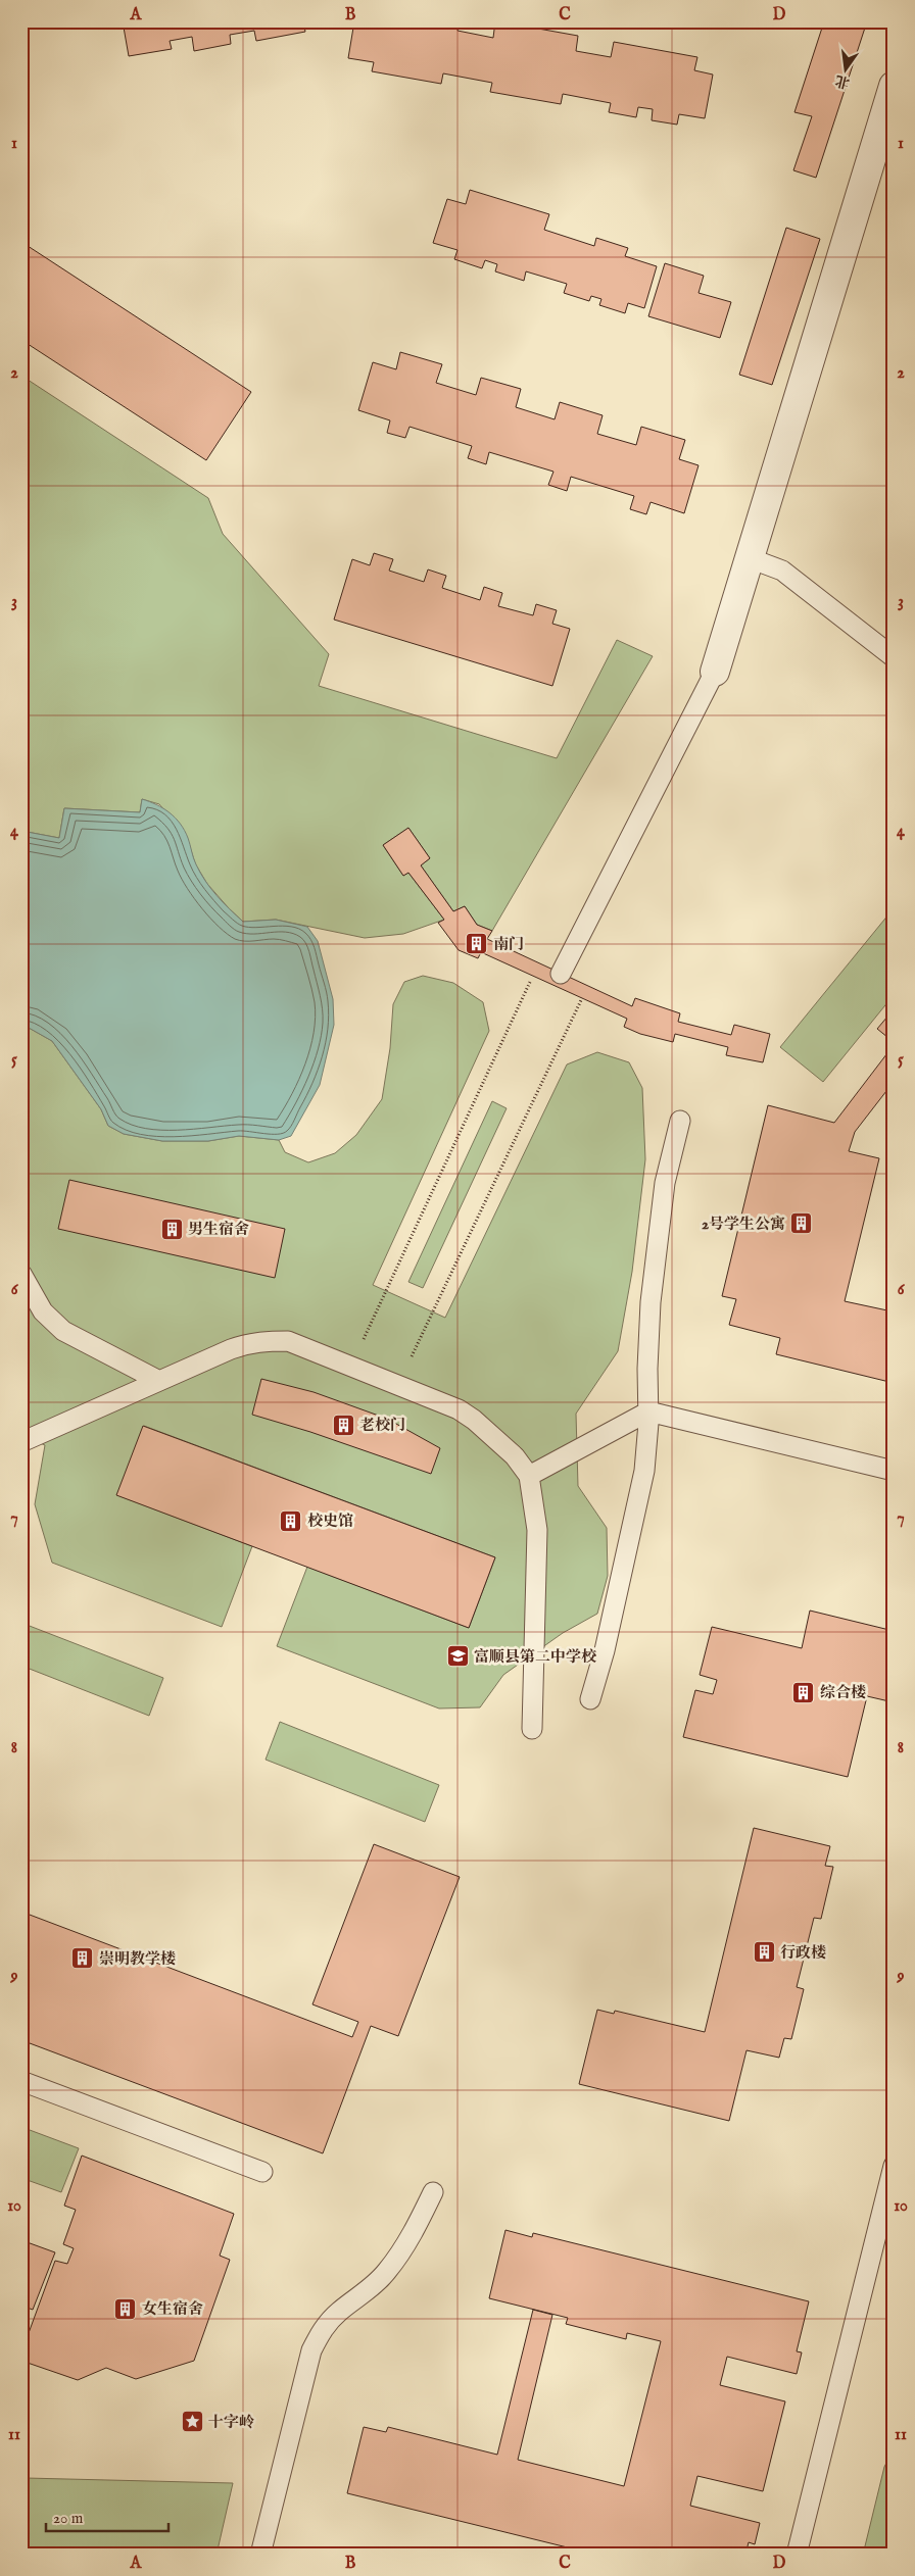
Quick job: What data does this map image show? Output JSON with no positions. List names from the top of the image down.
{
  "places": {
    "building": [
      "南门",
      "2号学生公寓",
      "男生宿舍",
      "老校门",
      "校史馆",
      "综合楼",
      "行政楼",
      "崇明教学楼",
      "女生宿舍"
    ],
    "school or university": ["富顺县第二中学校"],
    "place": ["十字岭"]
  },
  "scale_bar": "20 m",
  "north": "bottom",
  "grid": {
    "columns": [
      "A",
      "B",
      "C",
      "D"
    ],
    "rows": [
      "1",
      "2",
      "3",
      "4",
      "5",
      "6",
      "7",
      "8",
      "9",
      "10",
      "11"
    ]
  }
}
